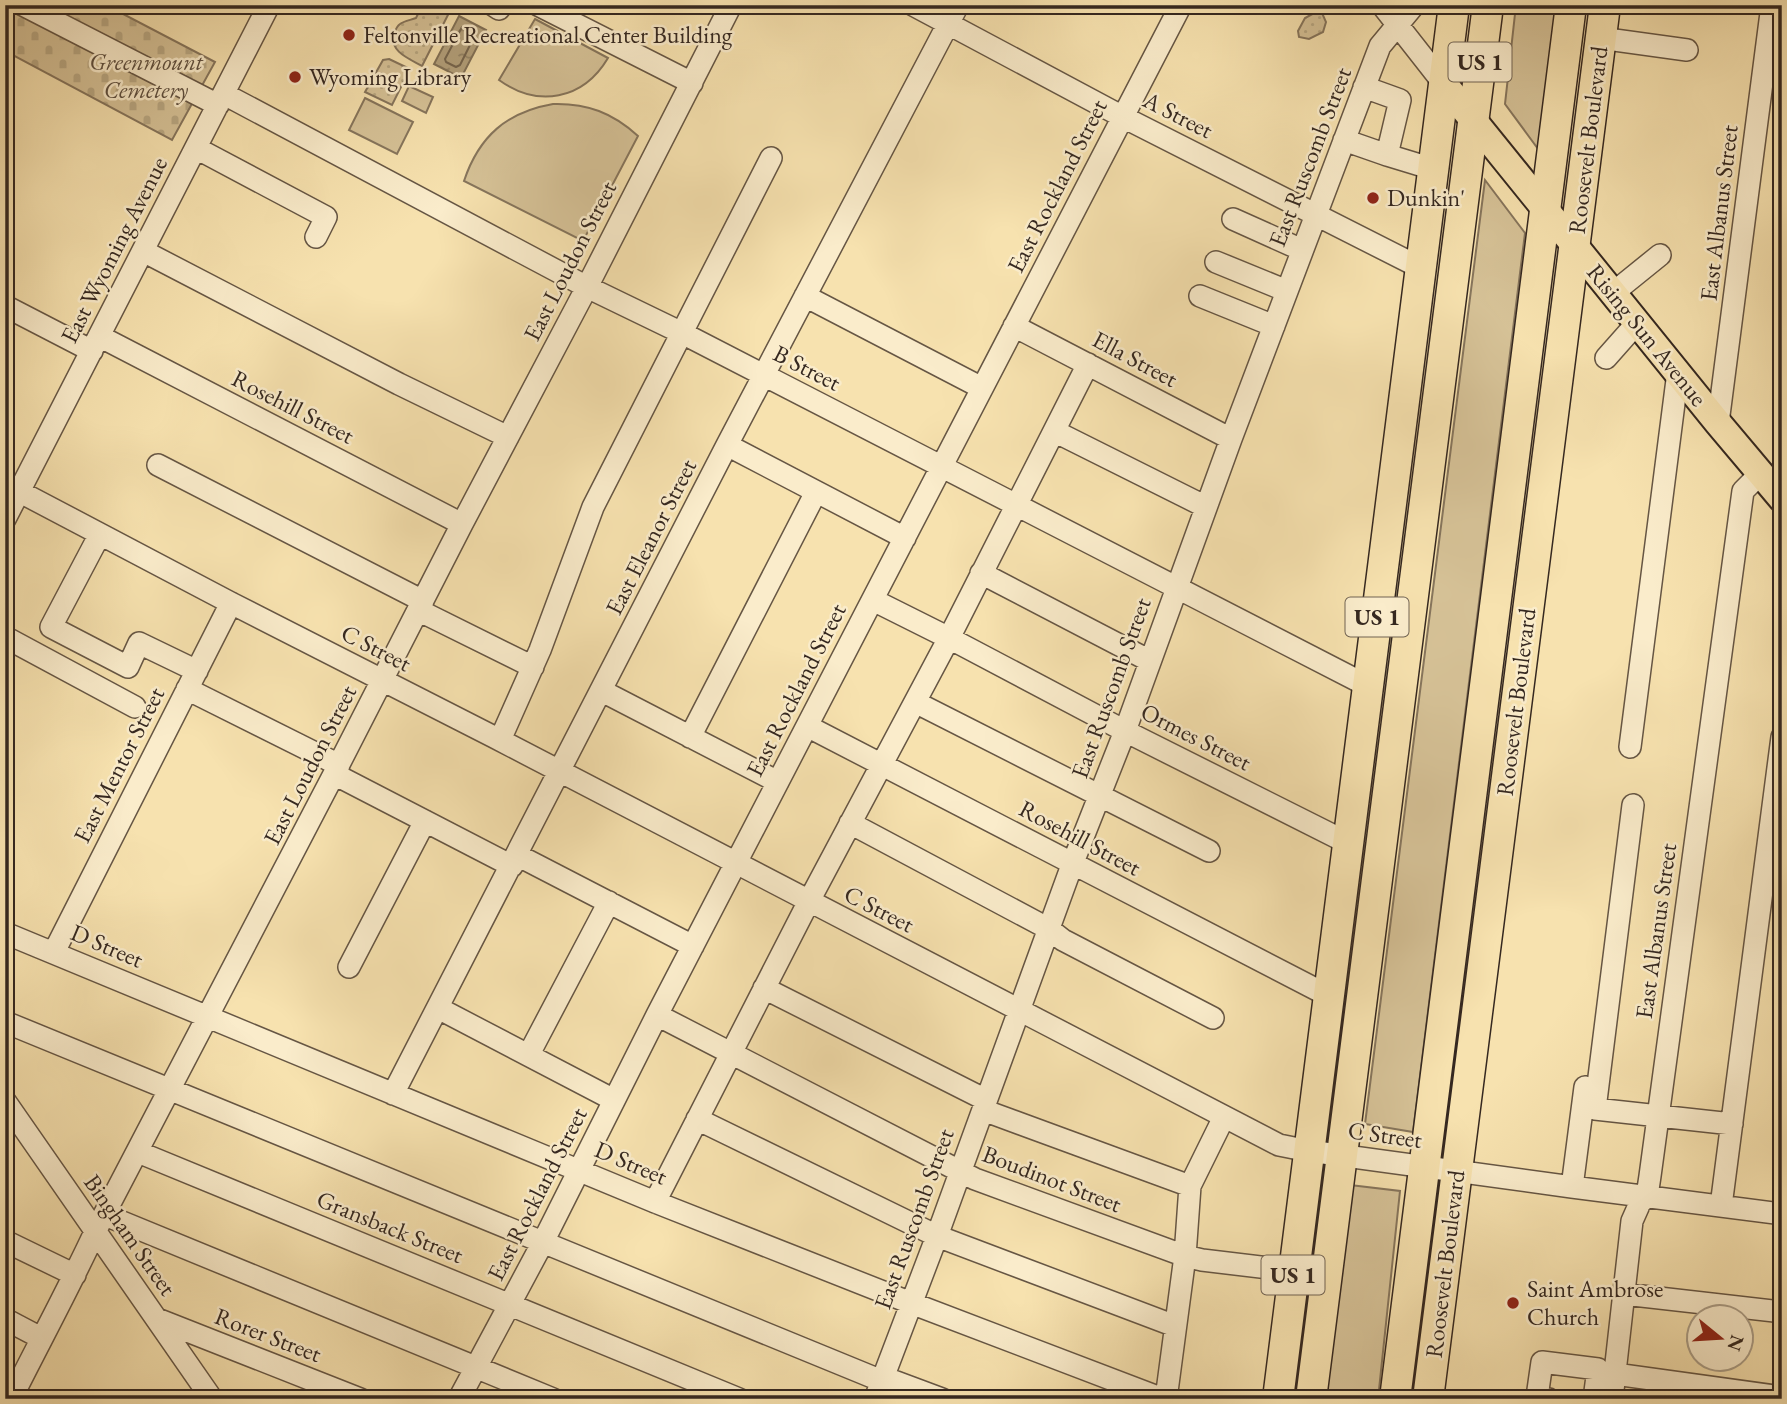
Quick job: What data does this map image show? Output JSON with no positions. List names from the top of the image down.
{
  "streets": {
    "highway": ["US 1", "Roosevelt Boulevard"],
    "main road": ["Rising Sun Avenue"],
    "street": [
      "A Street",
      "East Ruscomb Street",
      "East Rockland Street",
      "East Albanus Street",
      "East Wyoming Avenue",
      "East Loudon Street",
      "Ella Street",
      "B Street",
      "Rosehill Street",
      "East Eleanor Street",
      "C Street",
      "Ormes Street",
      "East Mentor Street",
      "D Street",
      "Boudinot Street",
      "Gransback Street",
      "Bingham Street",
      "Rorer Street"
    ]
  },
  "crossings": [
    ["US 1", "A Street"],
    ["US 1", "Rising Sun Avenue"],
    ["US 1", "B Street"],
    ["US 1", "Rosehill Street"],
    ["US 1", "C Street"],
    ["US 1", "Ormes Street"],
    ["US 1", "Boudinot Street"],
    ["A Street", "East Ruscomb Street"],
    ["A Street", "East Rockland Street"],
    ["A Street", "East Eleanor Street"],
    ["Roosevelt Boulevard", "Rising Sun Avenue"],
    ["Roosevelt Boulevard", "C Street"],
    ["East Ruscomb Street", "Rising Sun Avenue"],
    ["East Ruscomb Street", "Ella Street"],
    ["East Ruscomb Street", "B Street"],
    ["East Ruscomb Street", "Rosehill Street"],
    ["East Ruscomb Street", "C Street"],
    ["East Ruscomb Street", "Ormes Street"],
    ["East Ruscomb Street", "D Street"],
    ["East Ruscomb Street", "Boudinot Street"],
    ["East Rockland Street", "Ella Street"],
    ["East Rockland Street", "B Street"],
    ["East Rockland Street", "Rosehill Street"],
    ["East Rockland Street", "C Street"],
    ["East Rockland Street", "Ormes Street"],
    ["East Rockland Street", "D Street"],
    ["East Rockland Street", "Boudinot Street"],
    ["East Rockland Street", "Gransback Street"],
    ["East Albanus Street", "Rising Sun Avenue"],
    ["East Albanus Street", "C Street"],
    ["East Wyoming Avenue", "B Street"],
    ["East Wyoming Avenue", "Rosehill Street"],
    ["East Wyoming Avenue", "C Street"],
    ["East Loudon Street", "B Street"],
    ["East Loudon Street", "Rosehill Street"],
    ["East Loudon Street", "C Street"],
    ["East Loudon Street", "D Street"],
    ["East Loudon Street", "Gransback Street"],
    ["East Loudon Street", "Bingham Street"],
    ["B Street", "East Eleanor Street"],
    ["East Eleanor Street", "C Street"],
    ["East Eleanor Street", "D Street"],
    ["C Street", "East Mentor Street"],
    ["East Mentor Street", "D Street"],
    ["Bingham Street", "Rorer Street"]
  ],
  "parks": ["Greenmount Cemetery"],
  "places": [
    "Feltonville Recreational Center Building",
    "Wyoming Library",
    "Dunkin'",
    "Saint Ambrose Church"
  ],
  "north": "right"
}
